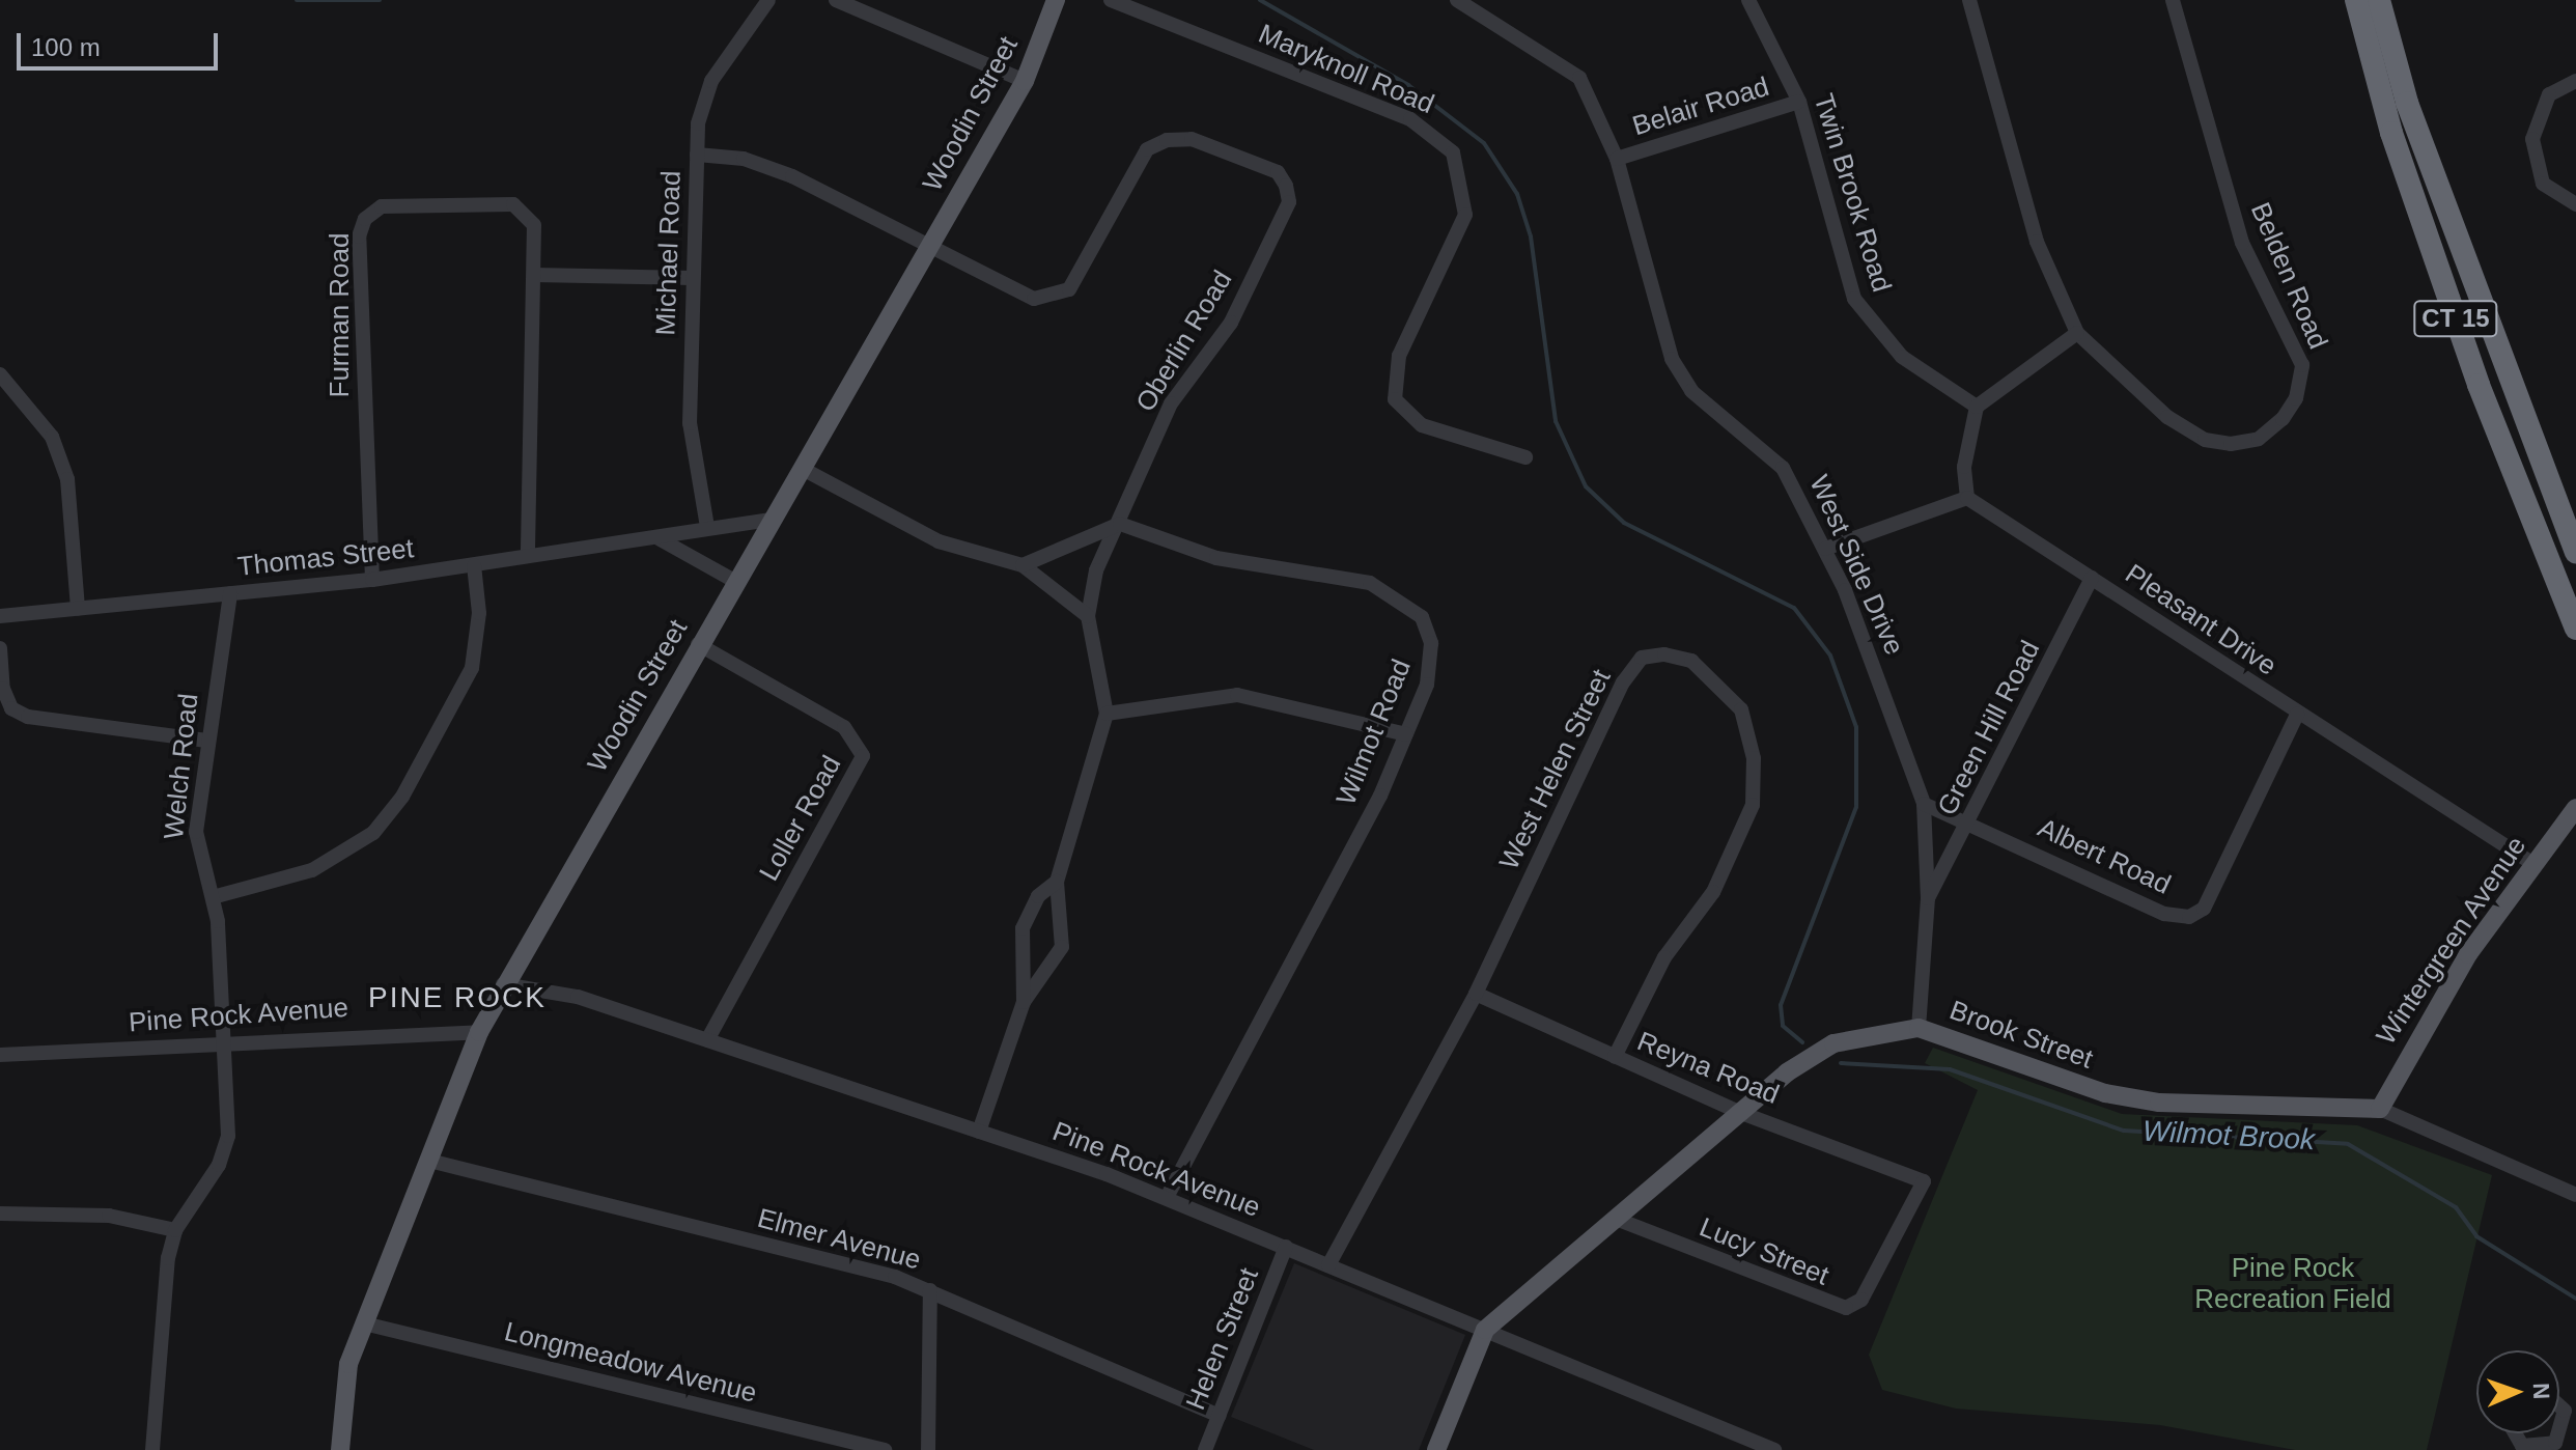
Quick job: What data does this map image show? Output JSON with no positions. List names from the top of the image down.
{
  "streets": {
    "highway": ["CT 15"],
    "main road": ["Woodin Street", "Wintergreen Avenue", "Brook Street"],
    "street": [
      "Maryknoll Road",
      "Belair Road",
      "Twin Brook Road",
      "Michael Road",
      "Belden Road",
      "Furman Road",
      "Oberlin Road",
      "Thomas Street",
      "West Side Drive",
      "Pleasant Drive",
      "Green Hill Road",
      "Wilmot Road",
      "Welch Road",
      "West Helen Street",
      "Loller Road",
      "Albert Road",
      "Pine Rock Avenue",
      "Reyna Road",
      "Elmer Avenue",
      "Lucy Street",
      "Helen Street",
      "Longmeadow Avenue"
    ]
  },
  "crossings": [
    ["Belair Road", "Twin Brook Road"],
    ["Belair Road", "West Side Drive"],
    ["Woodin Street", "Oberlin Road"],
    ["Woodin Street", "Thomas Street"],
    ["Woodin Street", "Loller Road"],
    ["Woodin Street", "Pine Rock Avenue"],
    ["Woodin Street", "Elmer Avenue"],
    ["Woodin Street", "Longmeadow Avenue"],
    ["Michael Road", "Oberlin Road"],
    ["Michael Road", "Thomas Street"],
    ["Furman Road", "Thomas Street"],
    ["Oberlin Road", "Wilmot Road"],
    ["Oberlin Road", "Pine Rock Avenue"],
    ["Thomas Street", "Welch Road"],
    ["West Side Drive", "Green Hill Road"],
    ["West Side Drive", "Albert Road"],
    ["West Side Drive", "Brook Street"],
    ["Pleasant Drive", "Green Hill Road"],
    ["Pleasant Drive", "Albert Road"],
    ["Pleasant Drive", "Wintergreen Avenue"],
    ["Green Hill Road", "Albert Road"],
    ["Wilmot Road", "Pine Rock Avenue"],
    ["Welch Road", "Pine Rock Avenue"],
    ["West Helen Street", "Pine Rock Avenue"],
    ["West Helen Street", "Reyna Road"],
    ["Loller Road", "Pine Rock Avenue"],
    ["Wintergreen Avenue", "Brook Street"],
    ["Pine Rock Avenue", "Brook Street"],
    ["Pine Rock Avenue", "Helen Street"],
    ["Brook Street", "Reyna Road"],
    ["Brook Street", "Lucy Street"],
    ["Reyna Road", "Lucy Street"],
    ["Elmer Avenue", "Helen Street"]
  ],
  "districts": ["PINE ROCK"],
  "water": ["Wilmot Brook"],
  "parks": ["Pine Rock Recreation Field"],
  "scale_bar": "100 m",
  "north": "right"
}
